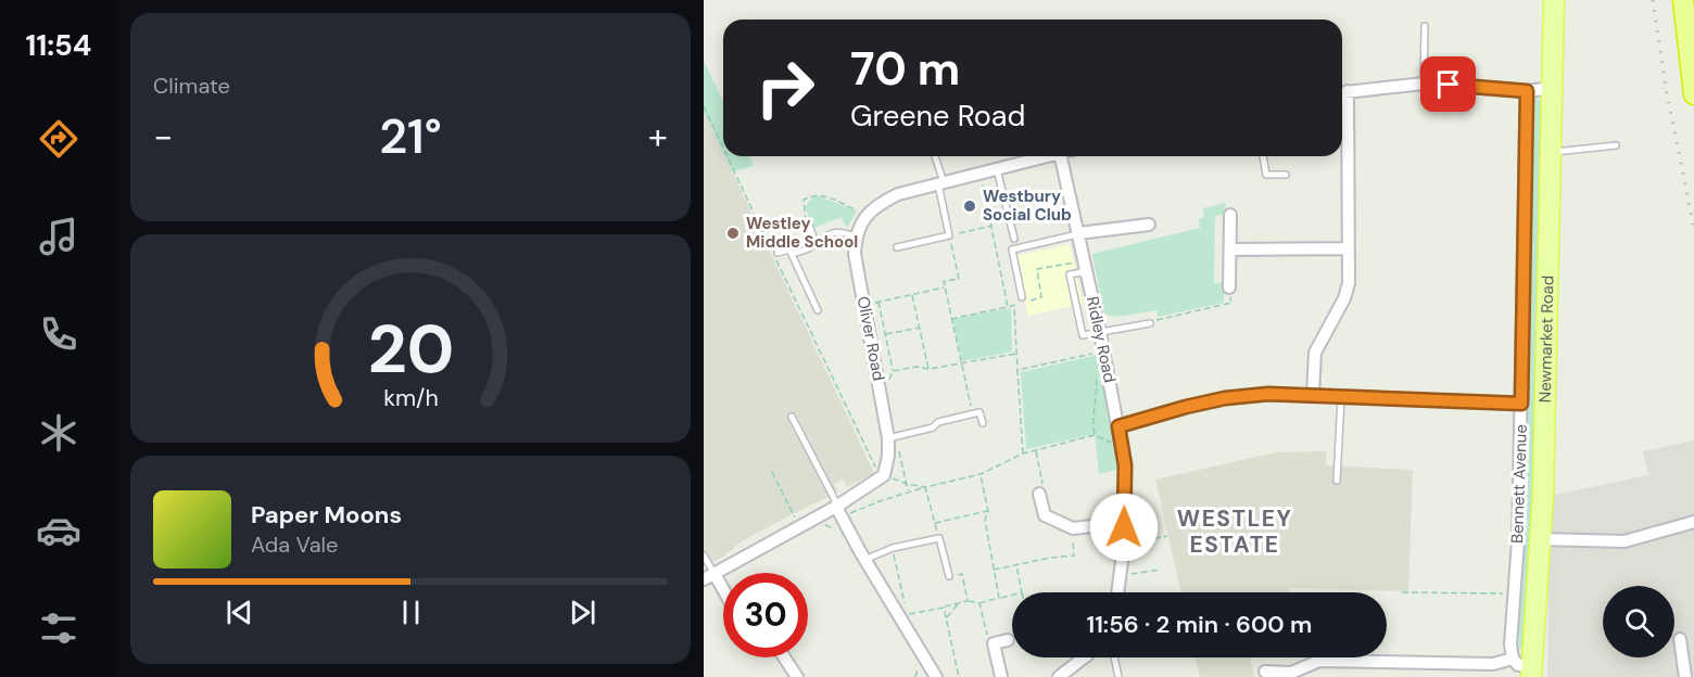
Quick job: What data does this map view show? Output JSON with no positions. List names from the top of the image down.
{
  "streets": {
    "main road": ["Newmarket Road"],
    "street": ["Oliver Road", "Ridley Road", "Bennett Avenue"]
  },
  "districts": ["WESTLEY ESTATE"],
  "places": ["Westbury Social Club", "Westley Middle School"],
  "page": {
    "tabs": "11:54",
    "tile": "Climate",
    "turn": ["70 m", "Greene Road"],
    "heat": ["−", "21°", "+"],
    "song": ["Paper Moons", "Ada Vale"],
    "limit": "30",
    "trip": "11:56 · 2 min · 600 m",
    "gauge": ["20", "km/h"]
  }
}
